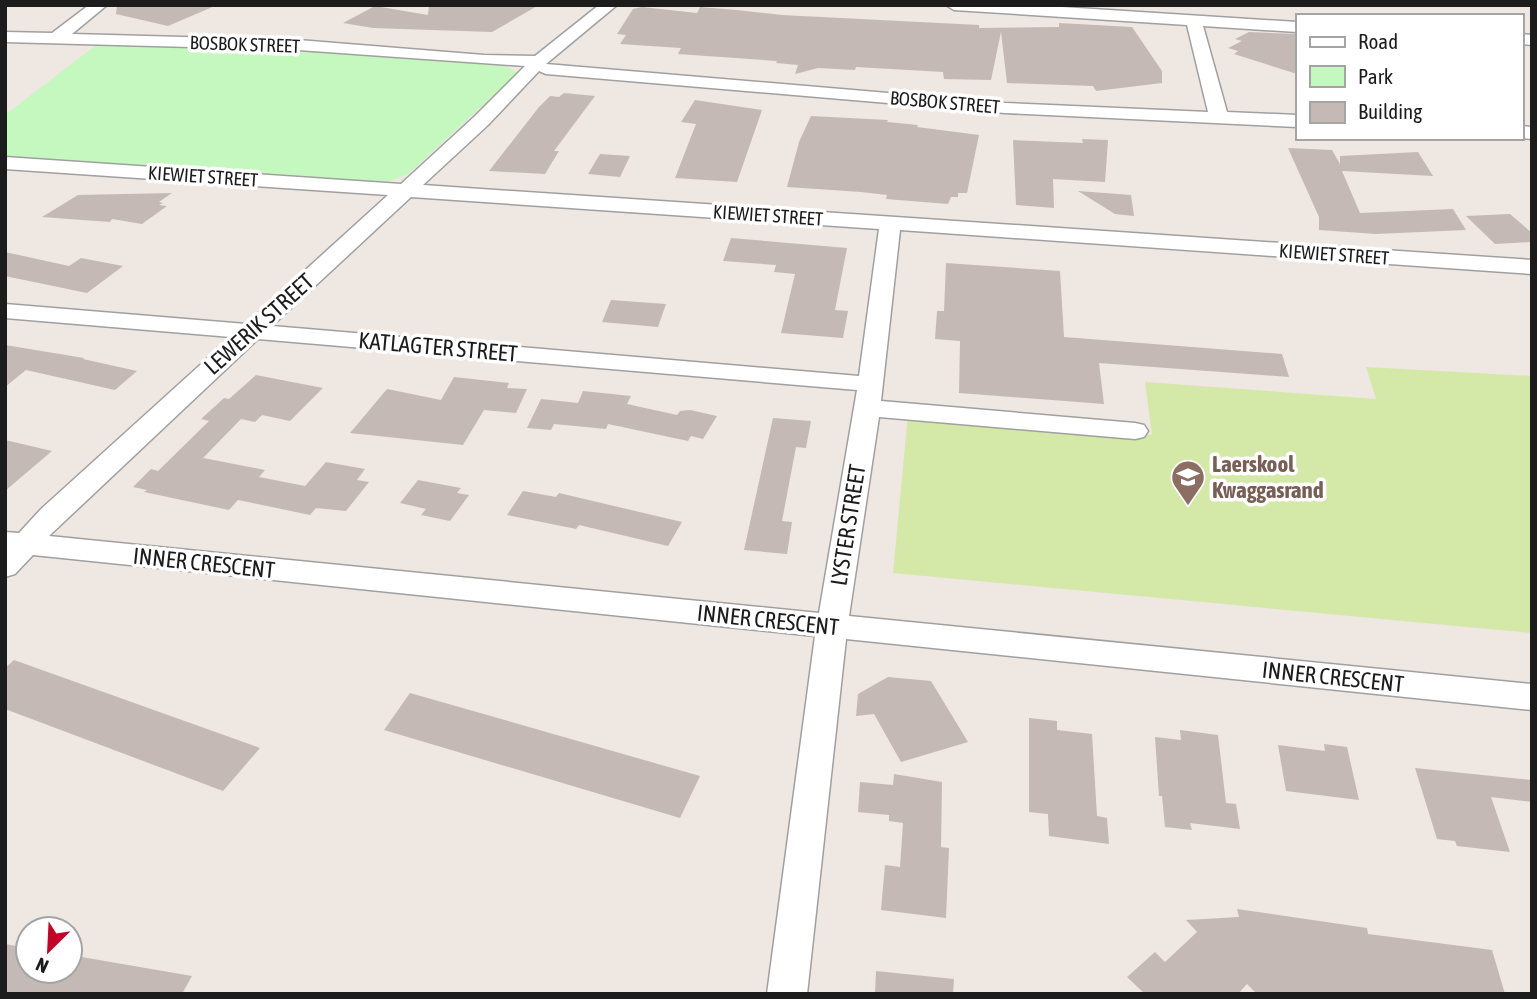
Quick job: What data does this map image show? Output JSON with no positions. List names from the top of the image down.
{
  "streets": {
    "street": [
      "BOSBOK STREET",
      "KIEWIET STREET",
      "LEWERIK STREET",
      "KATLAGTER STREET",
      "LYSTER STREET",
      "INNER CRESCENT"
    ]
  },
  "crossings": [
    ["BOSBOK STREET", "LEWERIK STREET"],
    ["KIEWIET STREET", "LEWERIK STREET"],
    ["KIEWIET STREET", "LYSTER STREET"],
    ["LEWERIK STREET", "KATLAGTER STREET"],
    ["LEWERIK STREET", "INNER CRESCENT"],
    ["KATLAGTER STREET", "LYSTER STREET"],
    ["LYSTER STREET", "INNER CRESCENT"]
  ],
  "places": {
    "school or university": ["Laerskool Kwaggasrand"]
  },
  "legend": ["Road", "Park", "Building"],
  "north": "bottom left"
}
